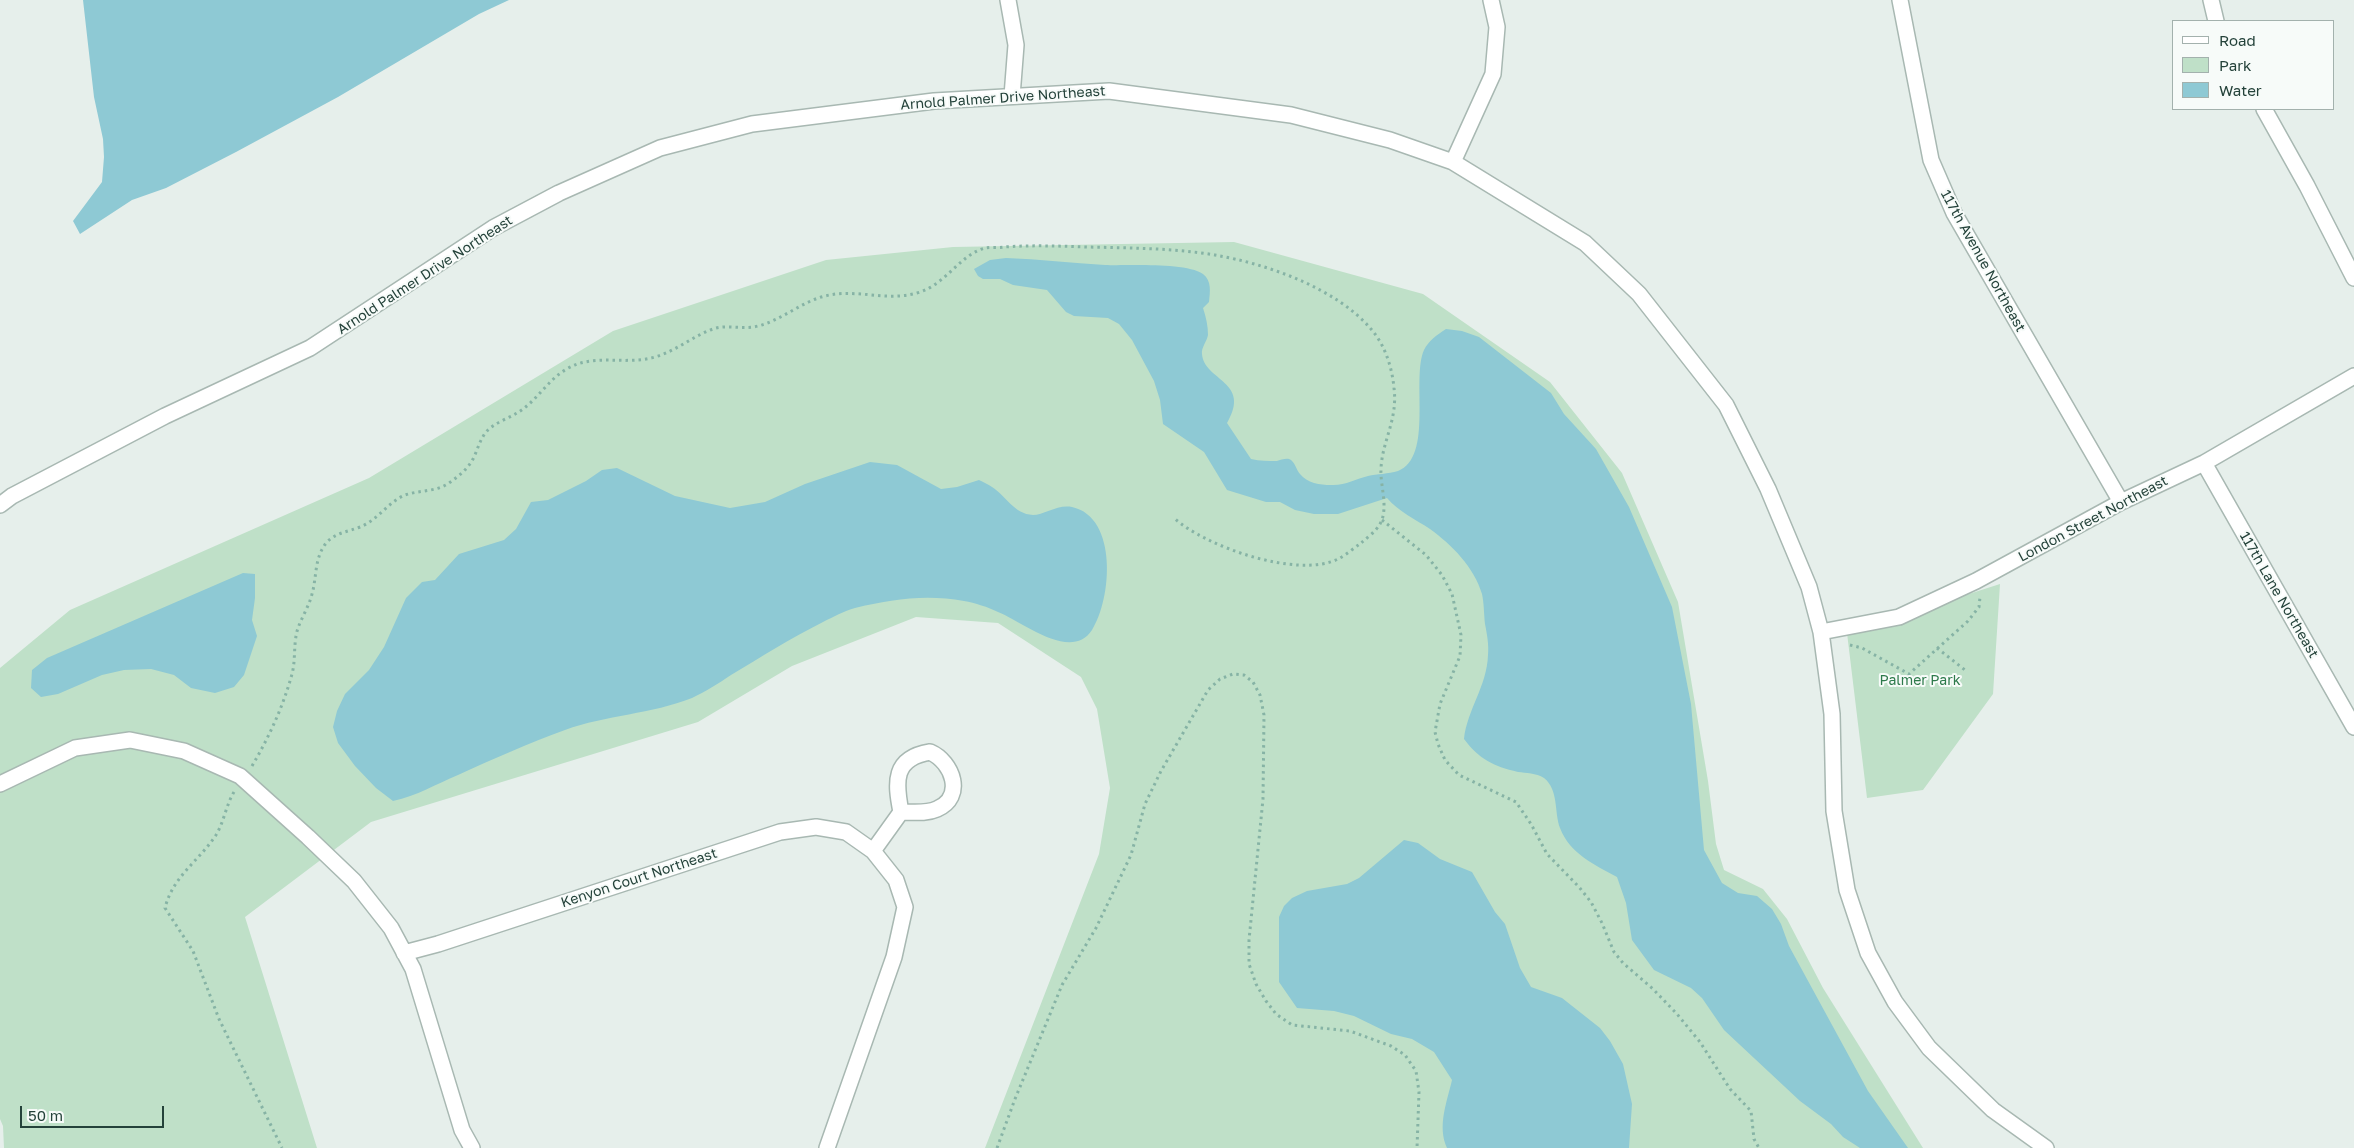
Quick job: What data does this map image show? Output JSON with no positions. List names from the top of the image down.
{
  "streets": {
    "street": [
      "Arnold Palmer Drive Northeast",
      "117th Avenue Northeast",
      "London Street Northeast",
      "117th Lane Northeast",
      "Kenyon Court Northeast"
    ]
  },
  "crossings": [
    ["Arnold Palmer Drive Northeast", "London Street Northeast"],
    ["117th Avenue Northeast", "London Street Northeast"],
    ["London Street Northeast", "117th Lane Northeast"]
  ],
  "parks": ["Palmer Park"],
  "legend": ["Road", "Park", "Water"],
  "scale_bar": "50 m"
}
